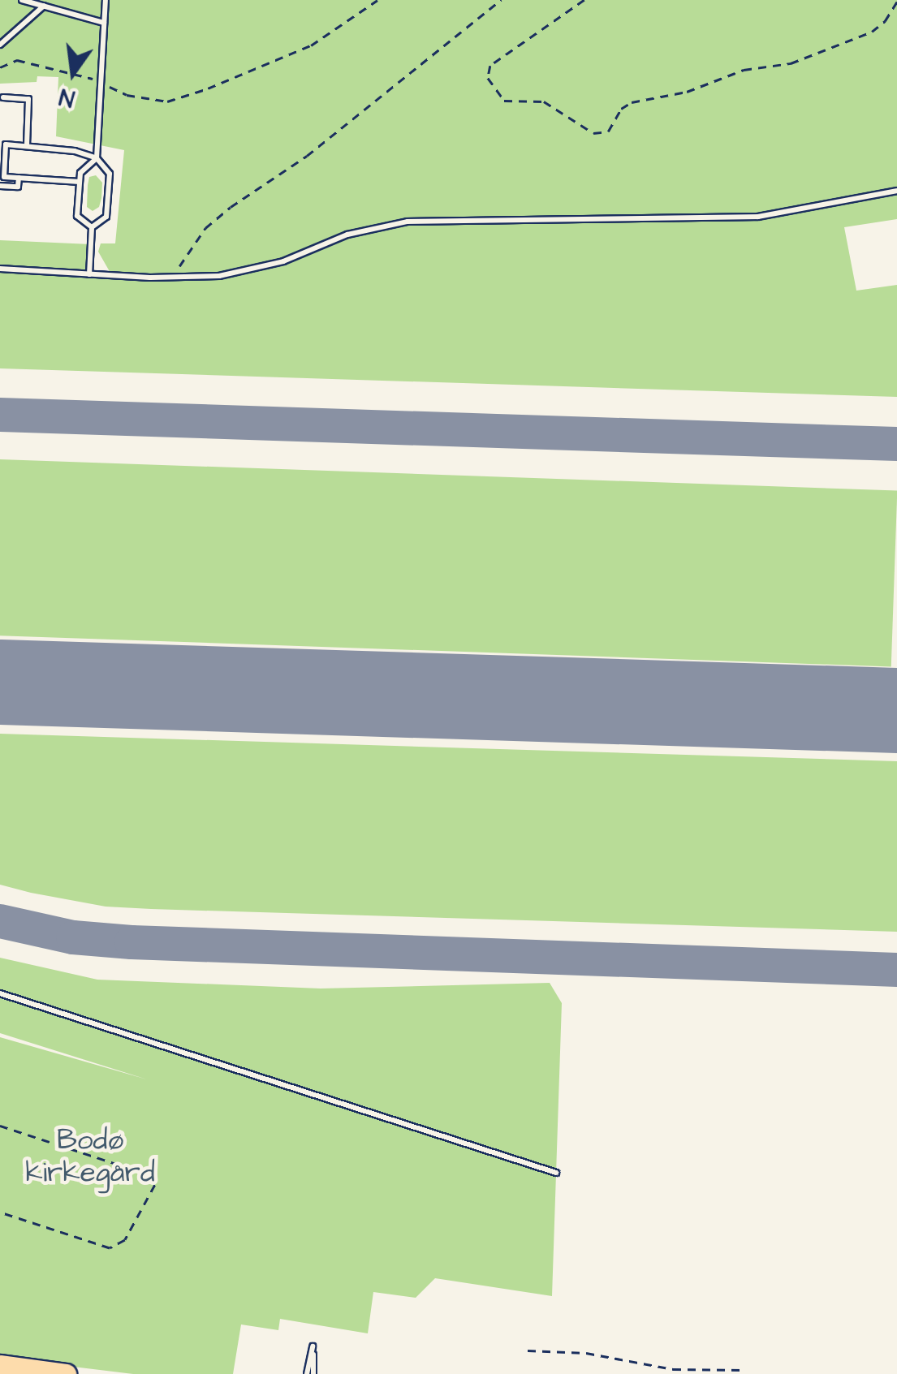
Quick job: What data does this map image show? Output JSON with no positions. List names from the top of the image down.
{
  "parks": ["Bodø kirkegård"],
  "north": "bottom"
}
